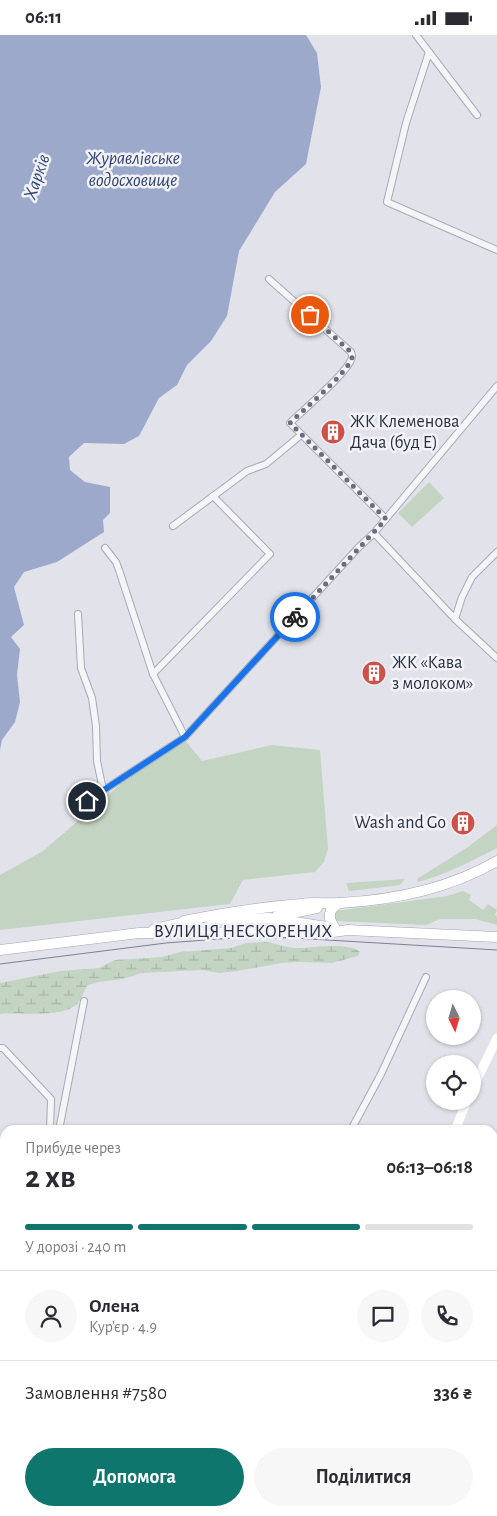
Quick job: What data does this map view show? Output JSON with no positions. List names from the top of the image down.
{
  "streets": {
    "main road": ["ВУЛИЦЯ НЕСКОРЕНИХ"]
  },
  "water": ["Журавлівське водосховище", "Харків"],
  "places": {
    "building": ["ЖК Клеменова Дача (буд Е)", "ЖК «Кава з молоком»", "Wash and Go"]
  },
  "north": "bottom",
  "page": {
    "status": "06:11",
    "heading": ["2 хв", "Прибуде через", "06:13–06:18"],
    "panel": [
      "Олена",
      "Кур’єр · 4.9",
      "Замовлення #7580",
      "336 ₴"
    ],
    "bar": "У дорозі · 240 m",
    "buttons": ["Допомога", "Поділитися"]
  }
}
